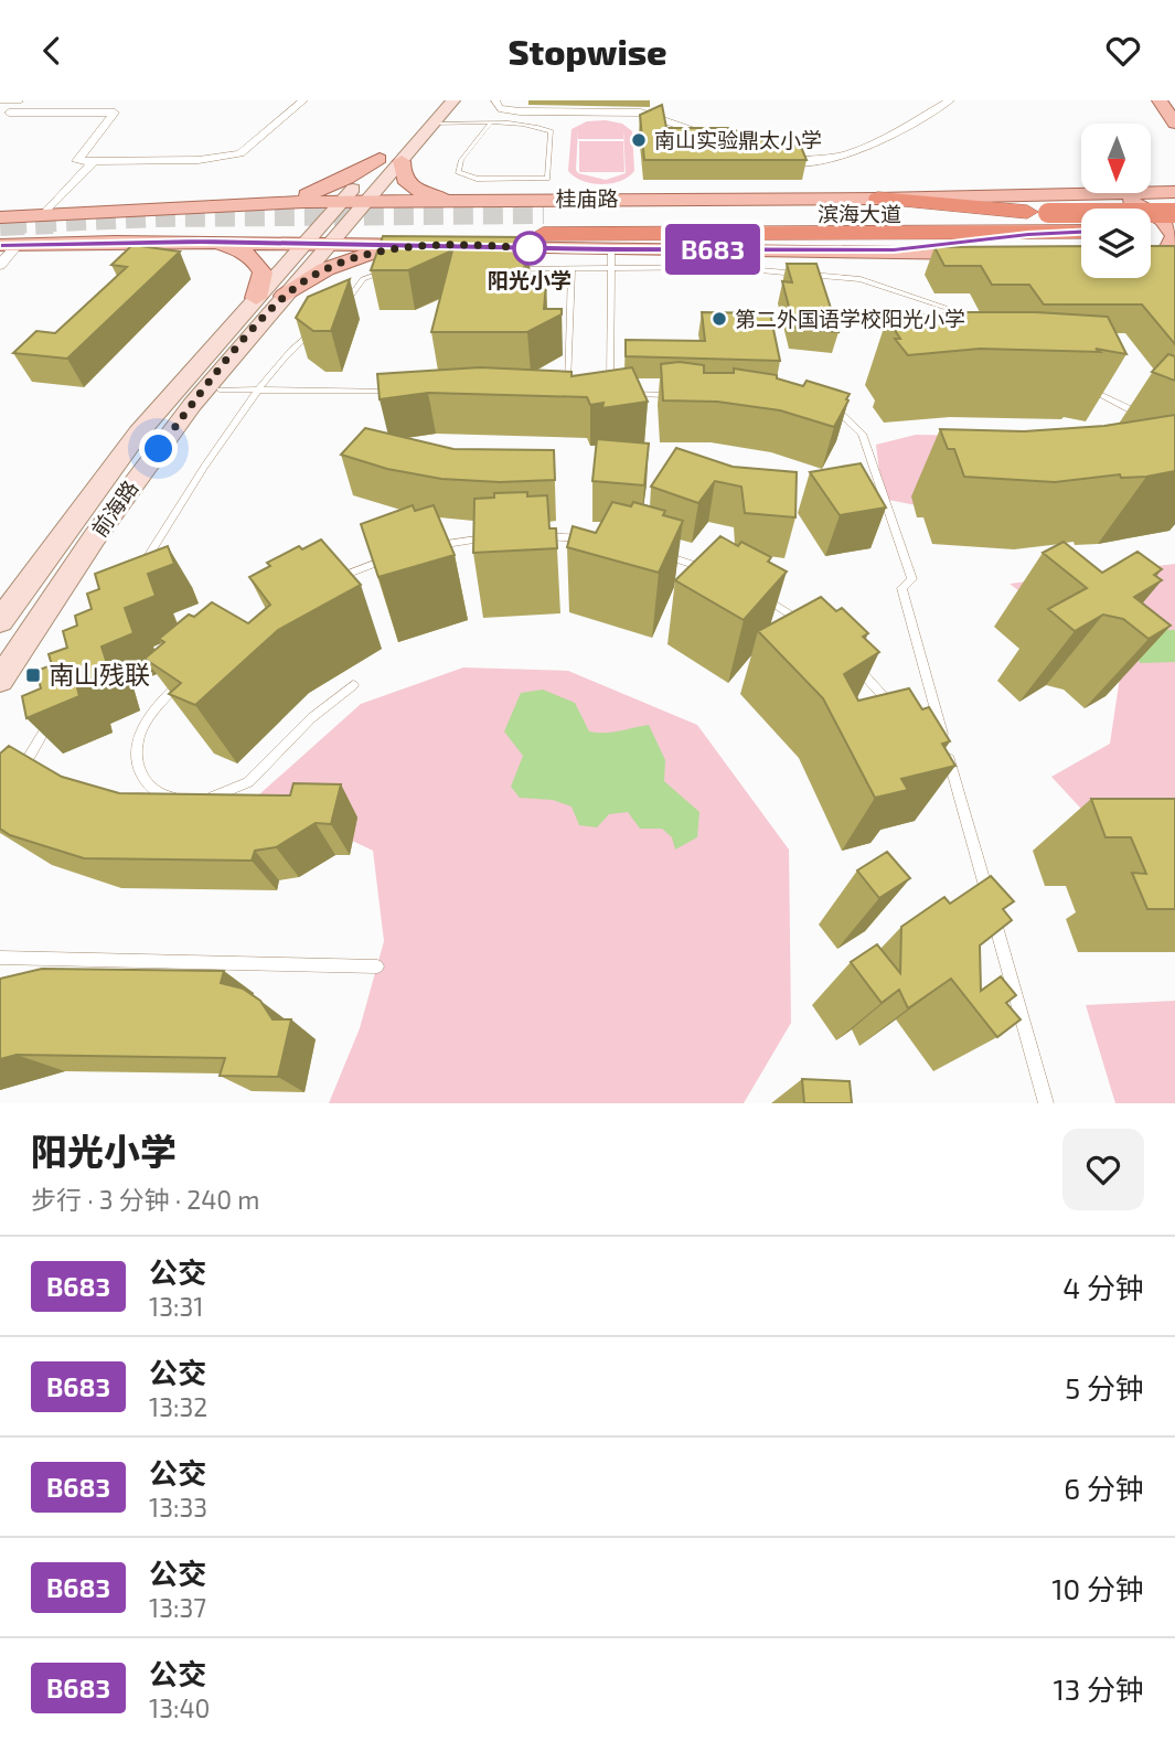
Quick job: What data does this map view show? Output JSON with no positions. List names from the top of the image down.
{
  "streets": {
    "highway": ["滨海大道"],
    "main road": ["桂庙路", "前海路"]
  },
  "crossings": [
    ["桂庙路", "前海路"]
  ],
  "places": {
    "other": ["南山实验鼎太小学", "阳光小学", "第二外国语学校阳光小学"],
    "transit": ["南山残联"]
  },
  "lines": ["bus line B683"],
  "north": "bottom",
  "page": {
    "header": "Stopwise",
    "on_map": "B683",
    "heading": ["阳光小学", "步行 · 3 分钟 · 240 m"],
    "list": [
      {
        "mark": "B683",
        "name": "公交",
        "note": "13:31",
        "value": "4 分钟"
      },
      {
        "mark": "B683",
        "name": "公交",
        "note": "13:32",
        "value": "5 分钟"
      },
      {
        "mark": "B683",
        "name": "公交",
        "note": "13:33",
        "value": "6 分钟"
      },
      {
        "mark": "B683",
        "name": "公交",
        "note": "13:37",
        "value": "10 分钟"
      },
      {
        "mark": "B683",
        "name": "公交",
        "note": "13:40",
        "value": "13 分钟"
      }
    ]
  }
}
